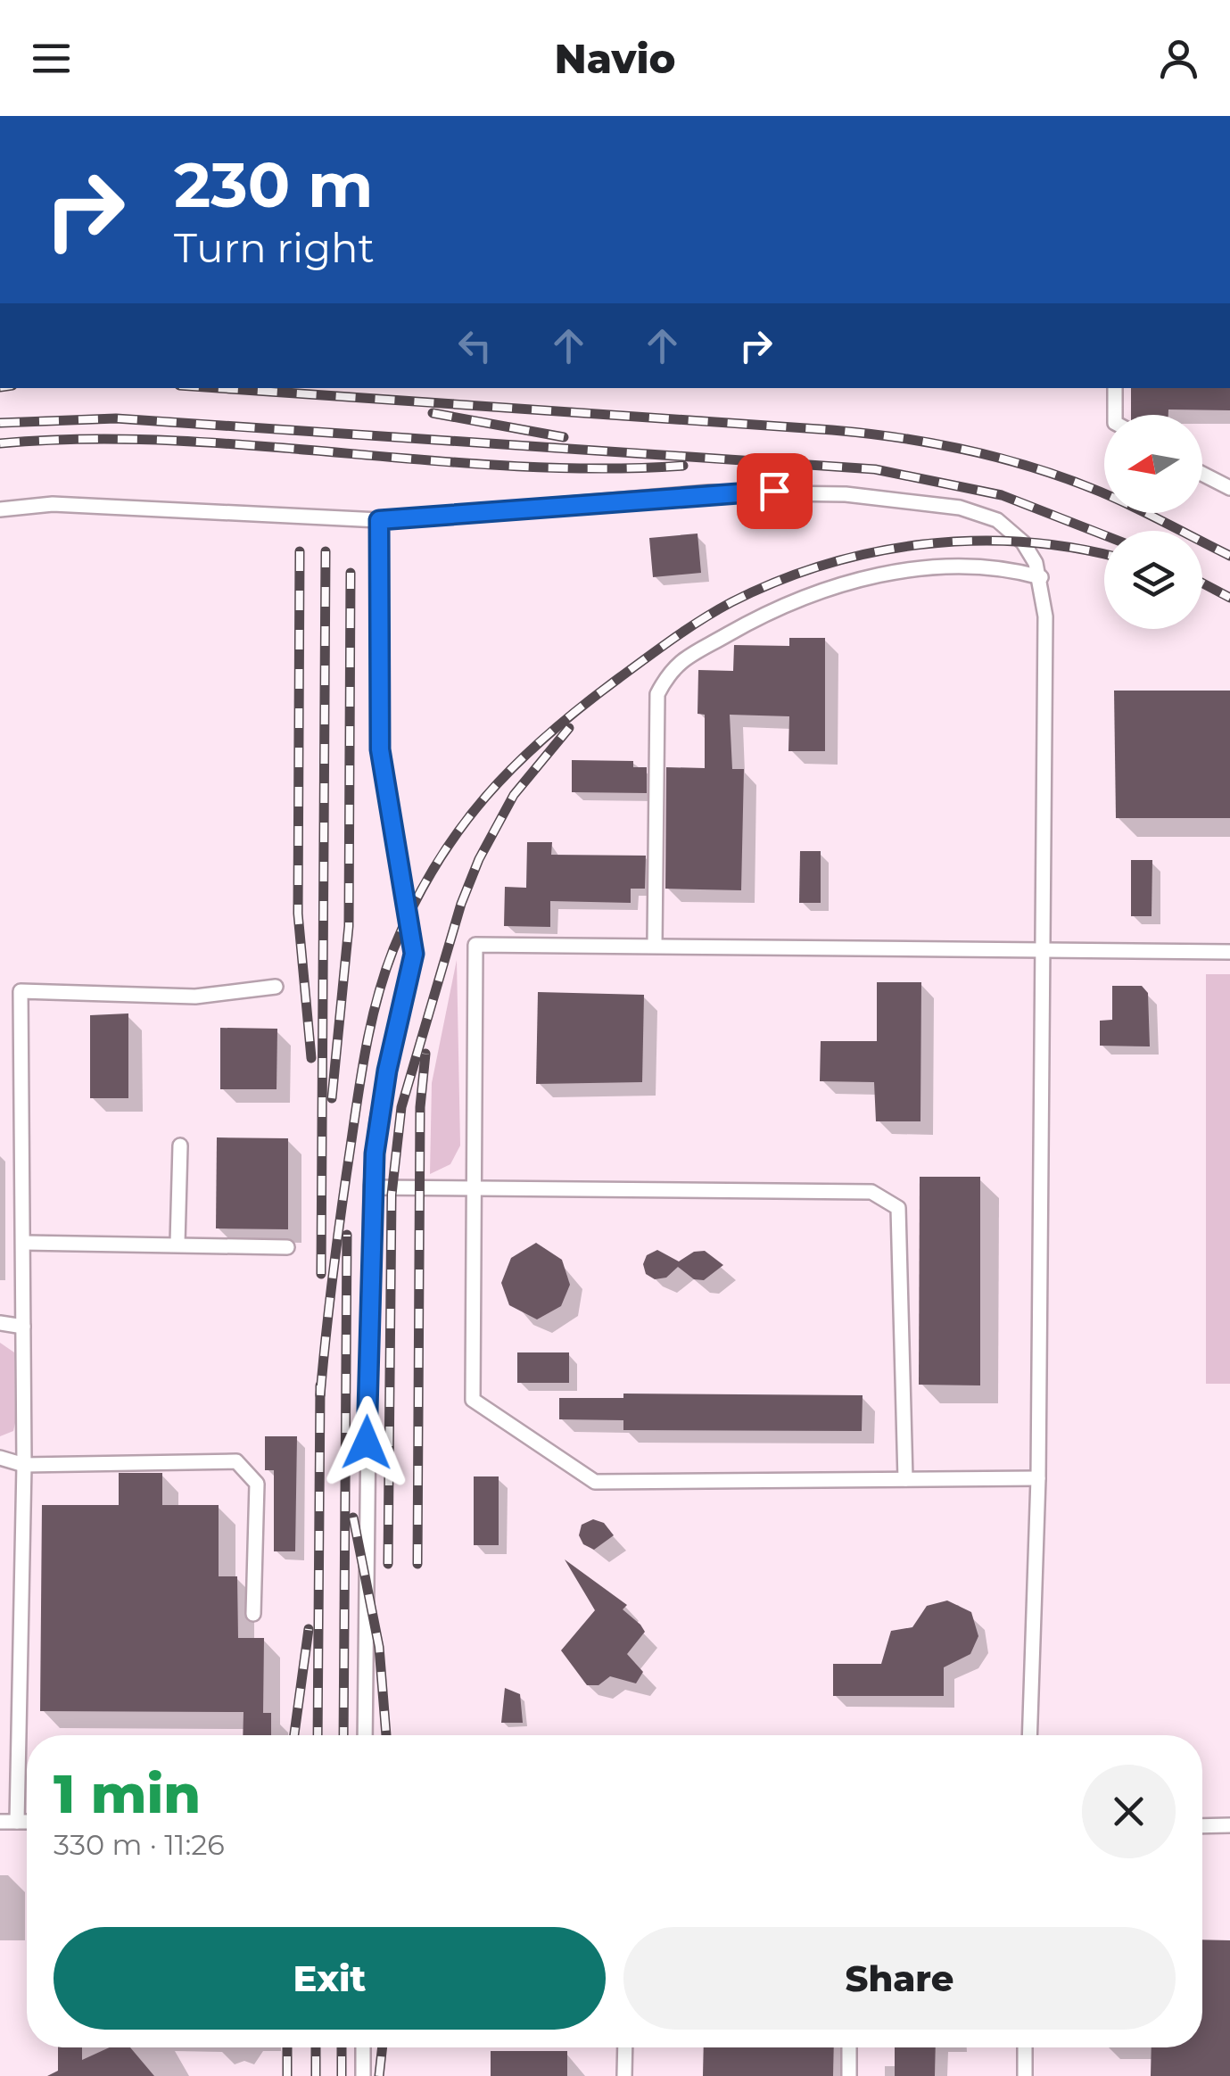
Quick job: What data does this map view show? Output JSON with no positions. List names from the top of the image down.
{
  "north": "left",
  "page": {
    "header": "Navio",
    "turn": ["230 m", "Turn right"],
    "heading": ["1 min", "330 m · 11:26"],
    "buttons": ["Exit", "Share"]
  }
}
